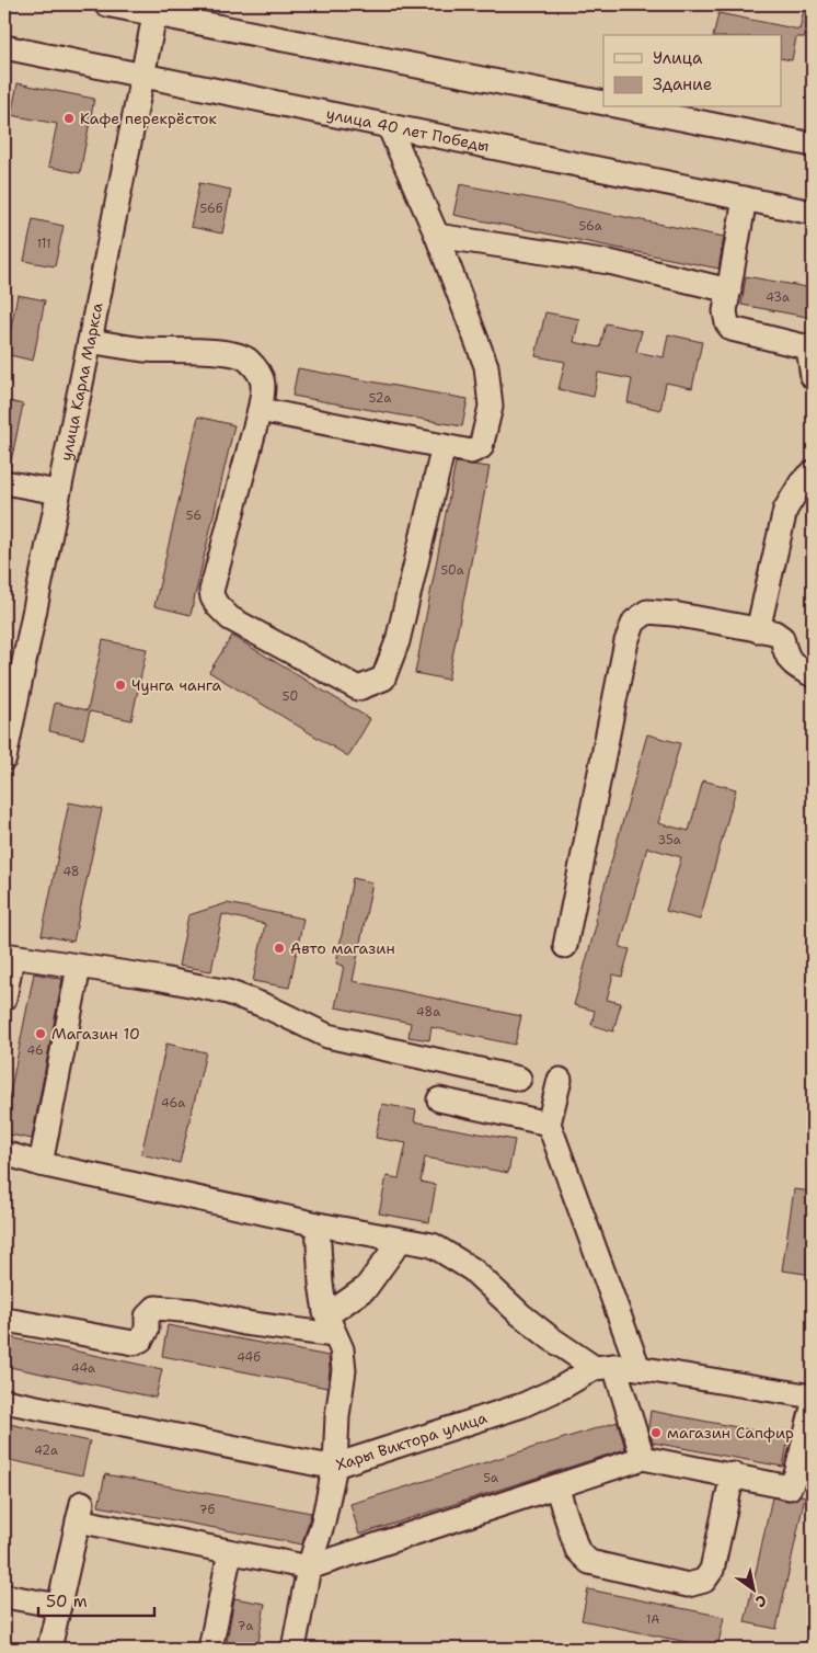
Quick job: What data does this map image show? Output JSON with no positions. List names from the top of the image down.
{
  "streets": {
    "street": ["улица 40 лет Победы", "улица Карла Маркса", "Хары Виктора улица"]
  },
  "crossings": [
    ["улица 40 лет Победы", "улица Карла Маркса"]
  ],
  "places": [
    "Кафе перекрёсток",
    "Чунга чанга",
    "Авто магазин",
    "Магазин 10",
    "магазин Сапфир"
  ],
  "house_numbers": [
    "56б",
    "56а",
    "111",
    "43а",
    "52а",
    "56",
    "50а",
    "50",
    "35а",
    "48",
    "48а",
    "46",
    "46а",
    "44б",
    "44а",
    "42а",
    "5а",
    "7б",
    "1А",
    "7а"
  ],
  "legend": ["Улица", "Здание"],
  "scale_bar": "50 m",
  "north": "bottom right"
}
